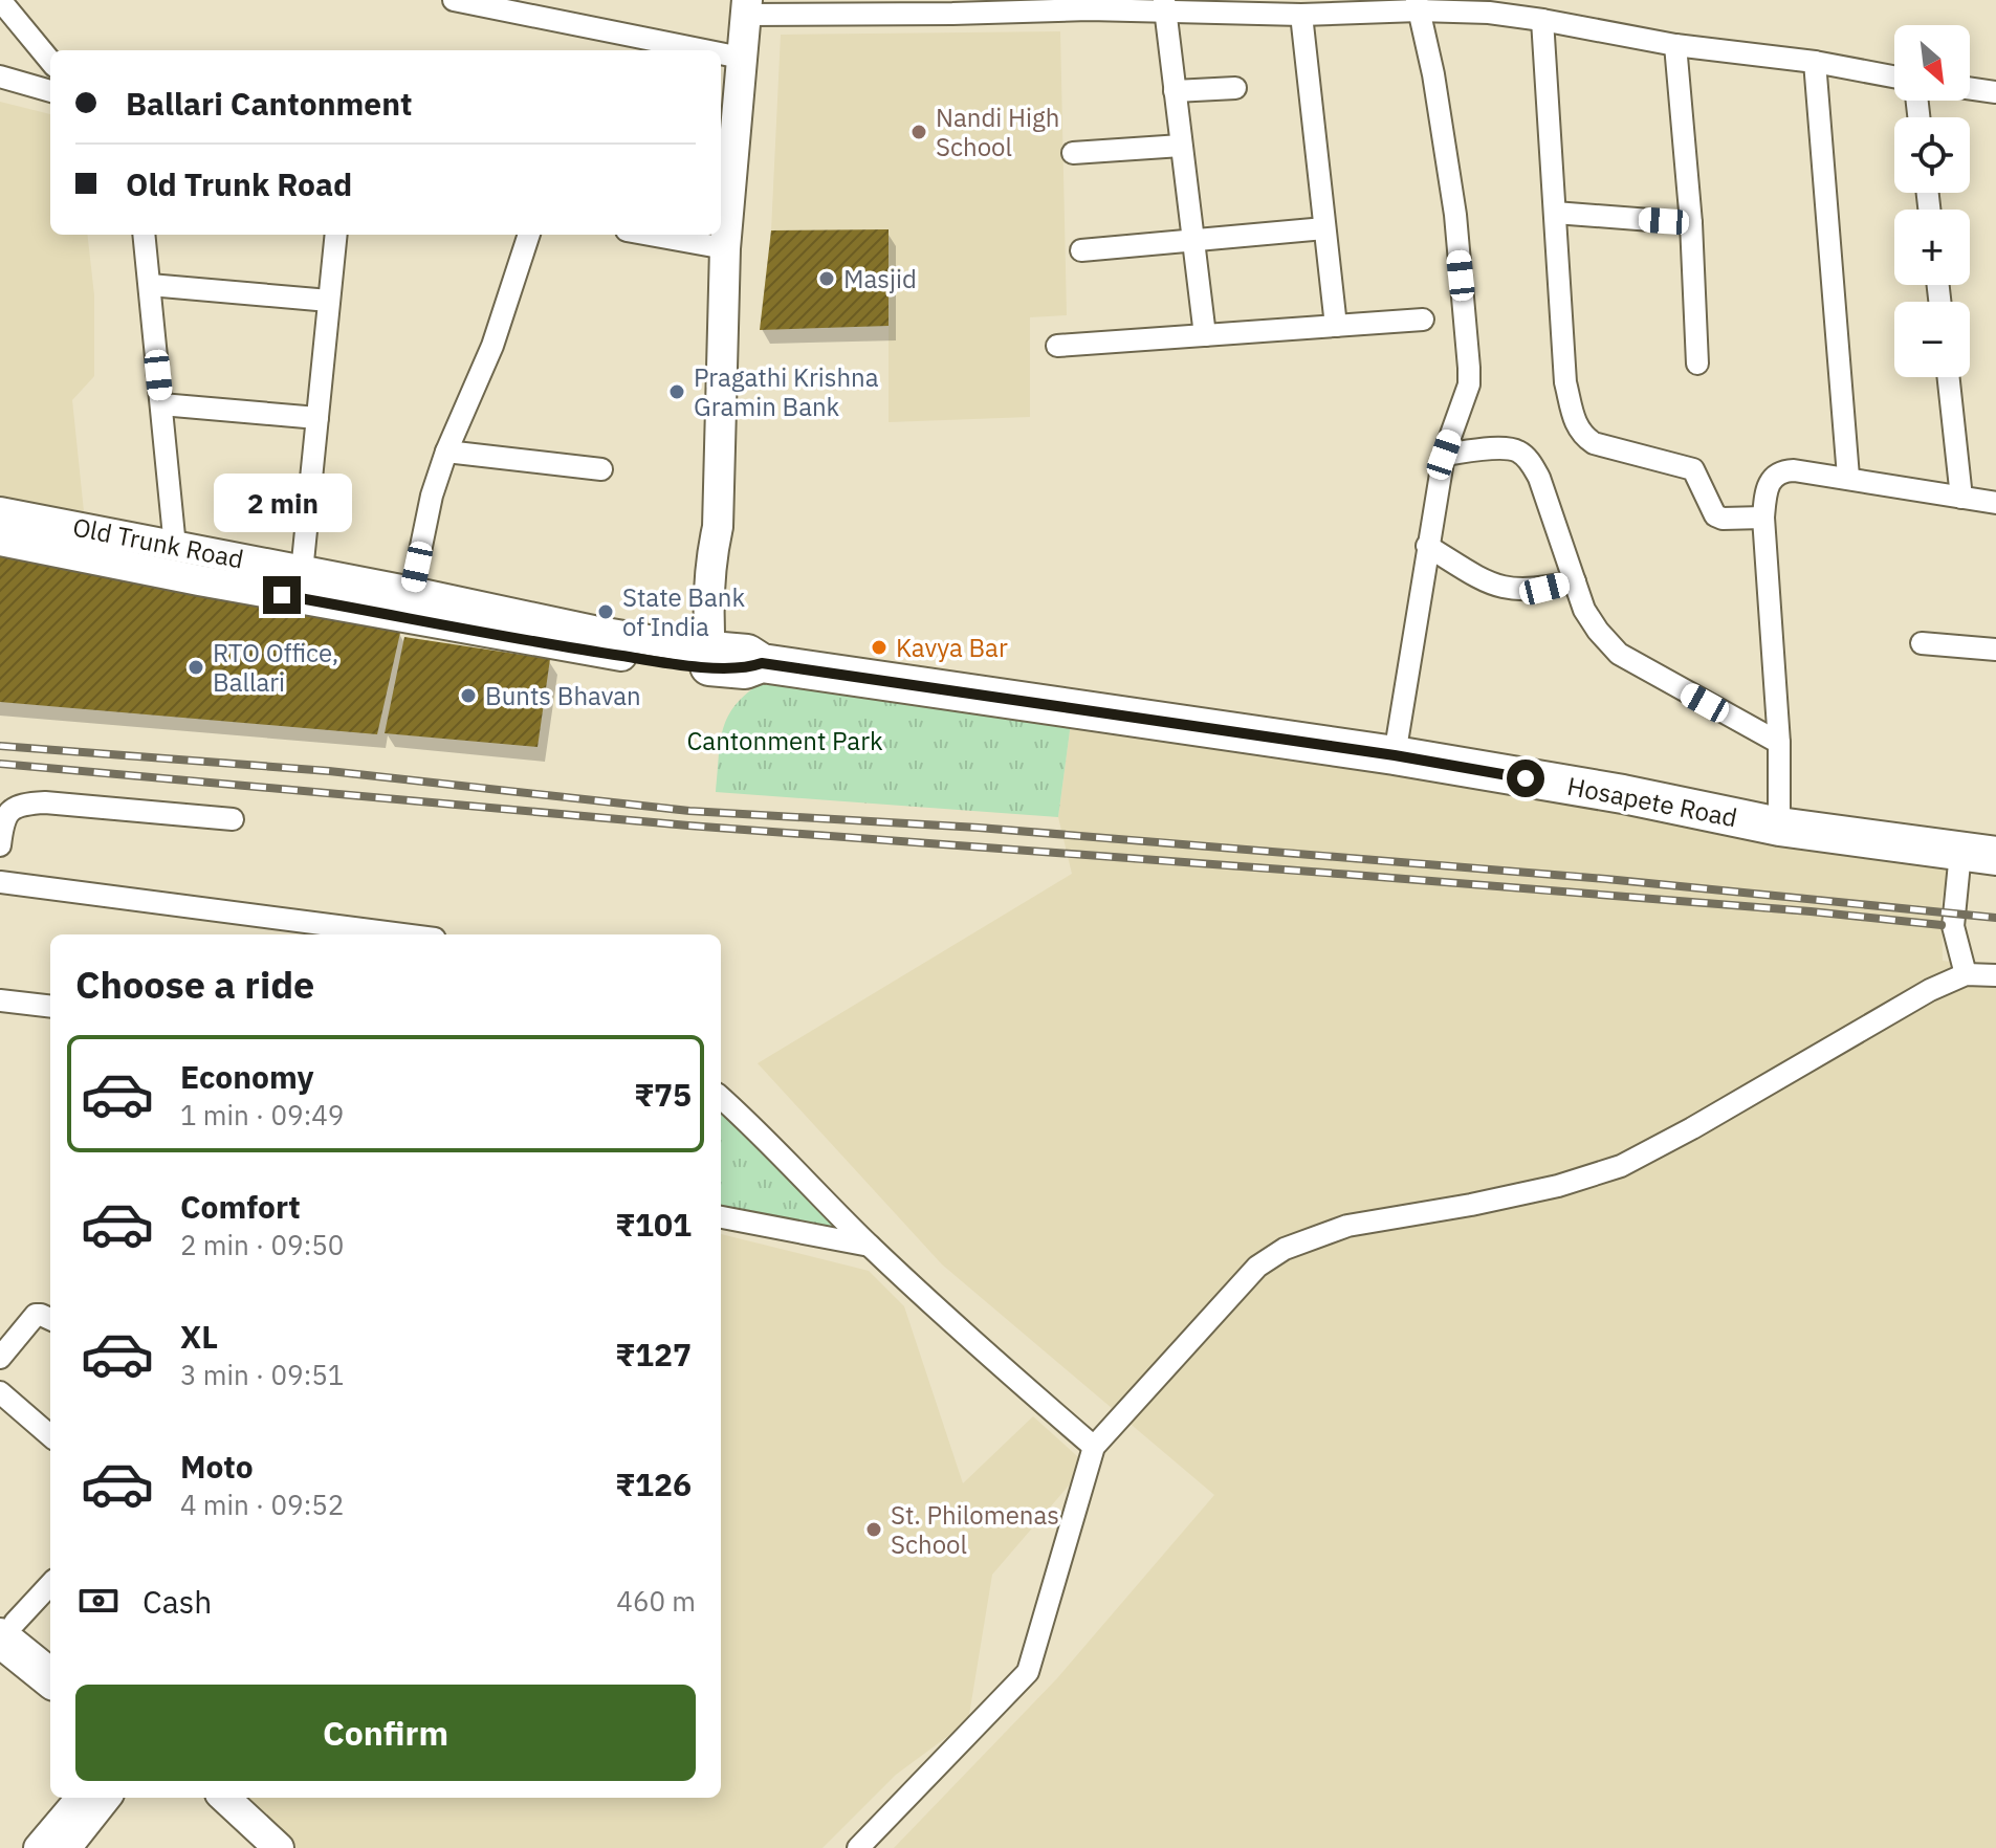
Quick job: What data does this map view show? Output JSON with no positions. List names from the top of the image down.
{
  "streets": {
    "highway": ["Hosapete Road"],
    "street": ["Old Trunk Road"]
  },
  "crossings": [
    ["Old Trunk Road", "Hosapete Road"]
  ],
  "parks": ["Cantonment Park"],
  "places": [
    "Nandi High School",
    "Masjid",
    "Pragathi Krishna Gramin Bank",
    "State Bank of India",
    "Kavya Bar",
    "RTO Office, Ballari",
    "Bunts Bhavan",
    "St. Philomenas School"
  ],
  "north": "bottom right",
  "page": {
    "map_buttons": ["+", "−"],
    "banner": ["Ballari Cantonment", "Old Trunk Road"],
    "bubble": "2 min",
    "heading": "Choose a ride",
    "list": [
      {
        "name": "Economy",
        "note": "1 min · 09:49",
        "value": "₹75"
      },
      {
        "name": "Comfort",
        "note": "2 min · 09:50",
        "value": "₹101"
      },
      {
        "name": "XL",
        "note": "3 min · 09:51",
        "value": "₹127"
      },
      {
        "name": "Moto",
        "note": "4 min · 09:52",
        "value": "₹126"
      }
    ],
    "pay": ["Cash", "460 m"],
    "buttons": "Confirm"
  }
}
